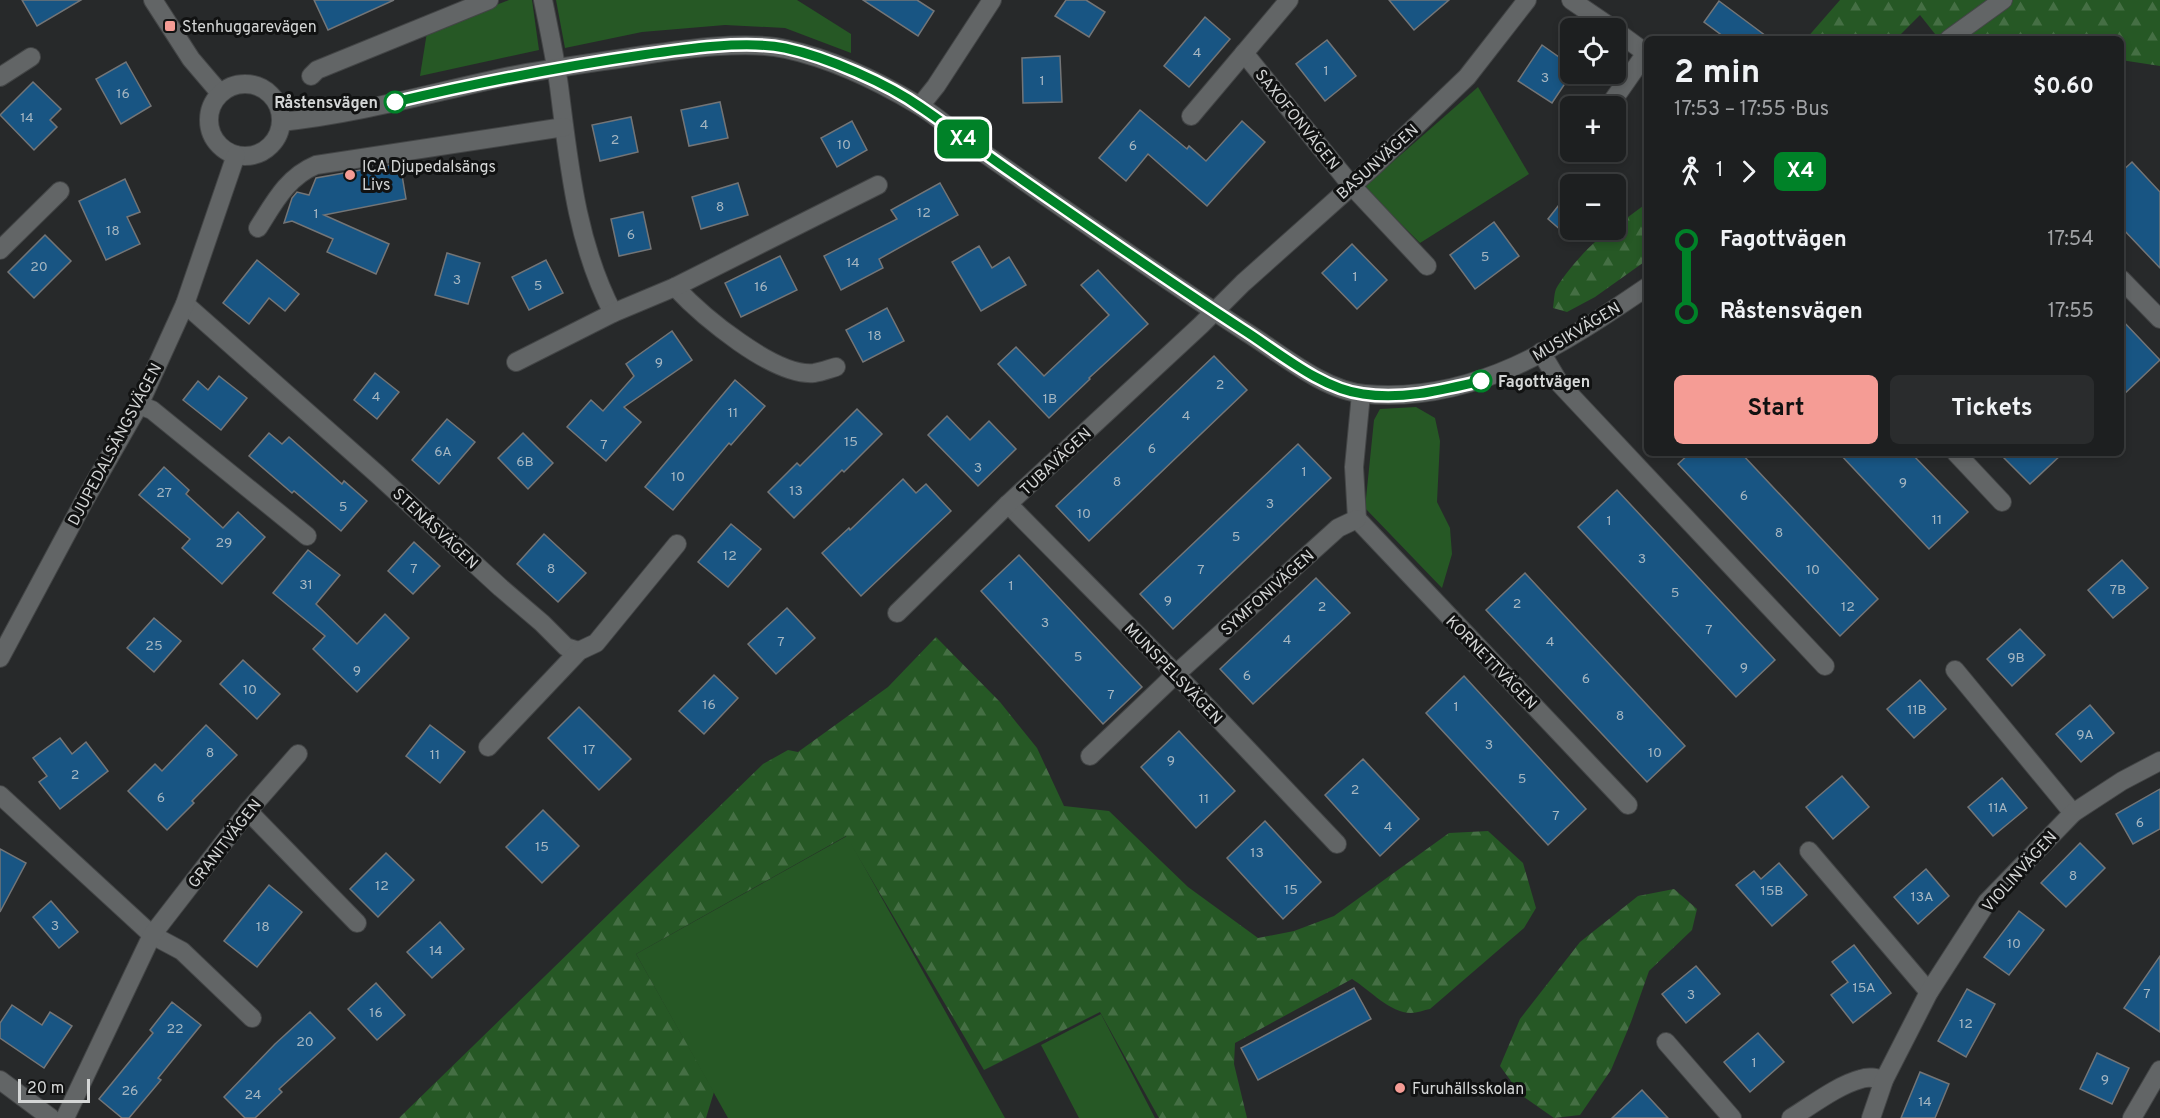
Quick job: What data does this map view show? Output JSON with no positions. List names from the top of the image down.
{
  "streets": {
    "street": [
      "SAXOFONVÄGEN",
      "BASUNVÄGEN",
      "MUSIKVÄGEN",
      "DJUPEDALSÄNGSVÄGEN",
      "TUBAVÄGEN",
      "STENÅSVÄGEN",
      "SYMFONIVÄGEN",
      "KORNETTVÄGEN",
      "MUNSPELSVÄGEN",
      "GRANITVÄGEN",
      "VIOLINVÄGEN"
    ]
  },
  "crossings": [
    ["SAXOFONVÄGEN", "BASUNVÄGEN"],
    ["BASUNVÄGEN", "MUSIKVÄGEN"],
    ["BASUNVÄGEN", "TUBAVÄGEN"],
    ["MUSIKVÄGEN", "DJUPEDALSÄNGSVÄGEN"],
    ["MUSIKVÄGEN", "TUBAVÄGEN"],
    ["DJUPEDALSÄNGSVÄGEN", "STENÅSVÄGEN"],
    ["TUBAVÄGEN", "MUNSPELSVÄGEN"],
    ["SYMFONIVÄGEN", "KORNETTVÄGEN"],
    ["SYMFONIVÄGEN", "MUNSPELSVÄGEN"]
  ],
  "places": {
    "transit": ["Stenhuggarevägen"],
    "other": [
      "Råstensvägen",
      "ICA Djupedalsängs Livs",
      "Fagottvägen",
      "Furuhällsskolan"
    ]
  },
  "lines": ["bus line X4"],
  "house_numbers": [
    "4",
    "1",
    "3",
    "1",
    "16",
    "14",
    "4",
    "2",
    "10",
    "6",
    "8",
    "12",
    "1",
    "18",
    "6",
    "5",
    "14",
    "20",
    "1",
    "3",
    "5",
    "16",
    "18",
    "9",
    "2",
    "4",
    "1B",
    "11",
    "4",
    "15",
    "7",
    "6",
    "6A",
    "6B",
    "3",
    "1",
    "10",
    "8",
    "9",
    "13",
    "27",
    "6",
    "3",
    "5",
    "10",
    "11",
    "1",
    "8",
    "5",
    "29",
    "12",
    "3",
    "7",
    "8",
    "7",
    "10",
    "31",
    "1",
    "7B",
    "5",
    "9",
    "2",
    "2",
    "12",
    "3",
    "7",
    "4",
    "7",
    "4",
    "25",
    "5",
    "9B",
    "9",
    "9",
    "6",
    "6",
    "10",
    "7",
    "16",
    "1",
    "11B",
    "8",
    "9A",
    "3",
    "17",
    "8",
    "10",
    "11",
    "9",
    "2",
    "5",
    "2",
    "6",
    "11",
    "11A",
    "7",
    "6",
    "4",
    "15",
    "13",
    "8",
    "12",
    "15",
    "15B",
    "13A",
    "3",
    "18",
    "10",
    "14",
    "15A",
    "7",
    "3",
    "16",
    "12",
    "22",
    "20",
    "1",
    "9",
    "26",
    "24",
    "14"
  ],
  "scale_bar": "20 m",
  "page": {
    "on_map": "X4",
    "map_buttons": ["+", "−"],
    "heading": ["2 min", "17:53 – 17:55 · Bus", "$0.60"],
    "legs": ["1", "X4"],
    "list": [
      {
        "name": "Fagottvägen",
        "value": "17:54"
      },
      {
        "name": "Råstensvägen",
        "value": "17:55"
      }
    ],
    "buttons": ["Start", "Tickets"],
    "scale": "20 m"
  }
}
